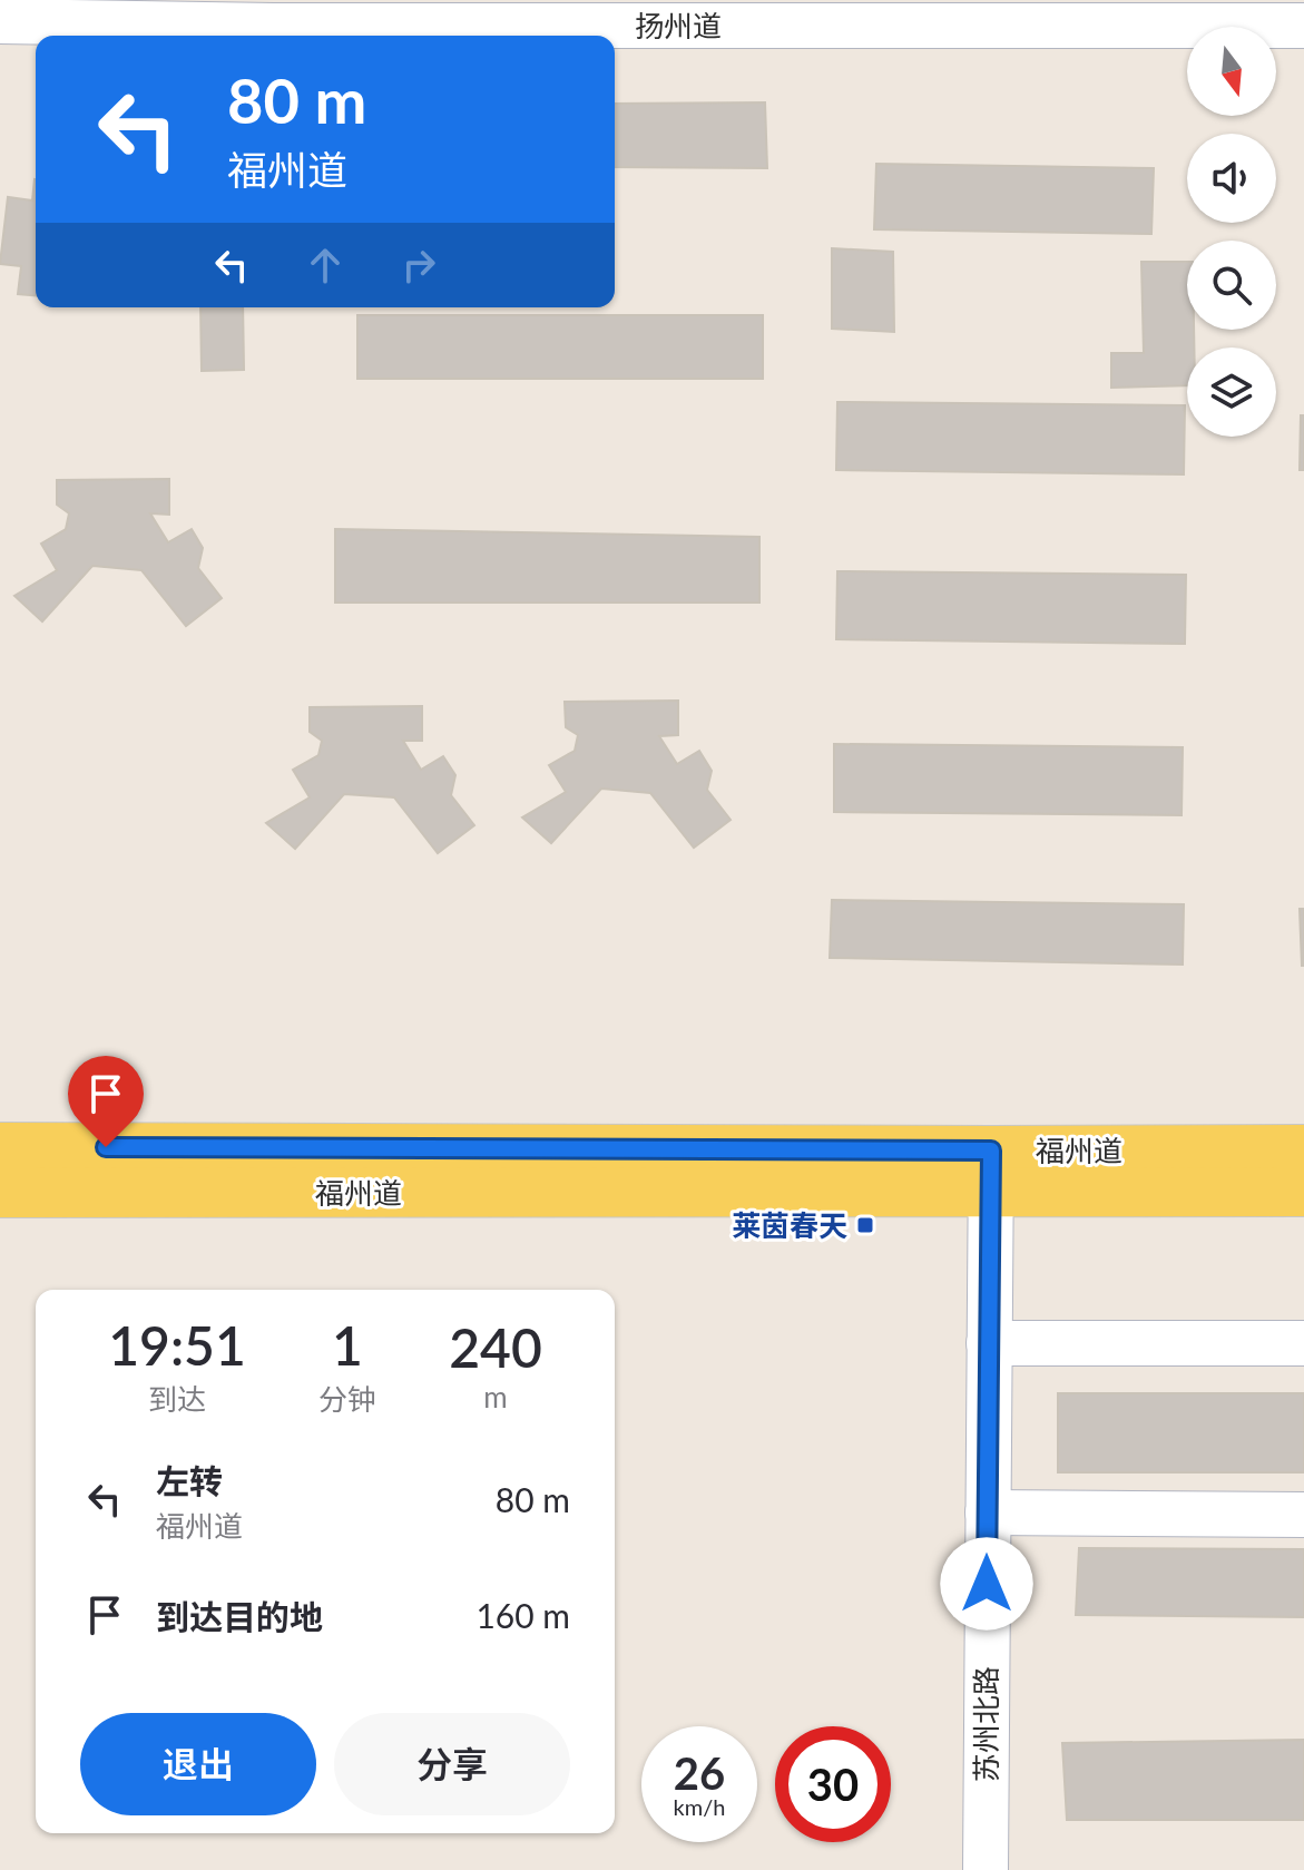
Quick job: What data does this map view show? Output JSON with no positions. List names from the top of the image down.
{
  "streets": {
    "main road": ["福州道"],
    "street": ["扬州道", "苏州北路"]
  },
  "crossings": [
    ["福州道", "苏州北路"]
  ],
  "places": {
    "transit": ["莱茵春天"]
  },
  "north": "bottom",
  "page": {
    "turn": ["80 m", "福州道"],
    "eta": [
      "19:51",
      "到达",
      "1",
      "分钟",
      "240",
      "m"
    ],
    "list": [
      {
        "name": "左转",
        "note": "福州道",
        "value": "80 m"
      },
      {
        "name": "到达目的地",
        "value": "160 m"
      }
    ],
    "buttons": ["退出", "分享"],
    "speed": "26 km/h",
    "limit": "30"
  }
}
